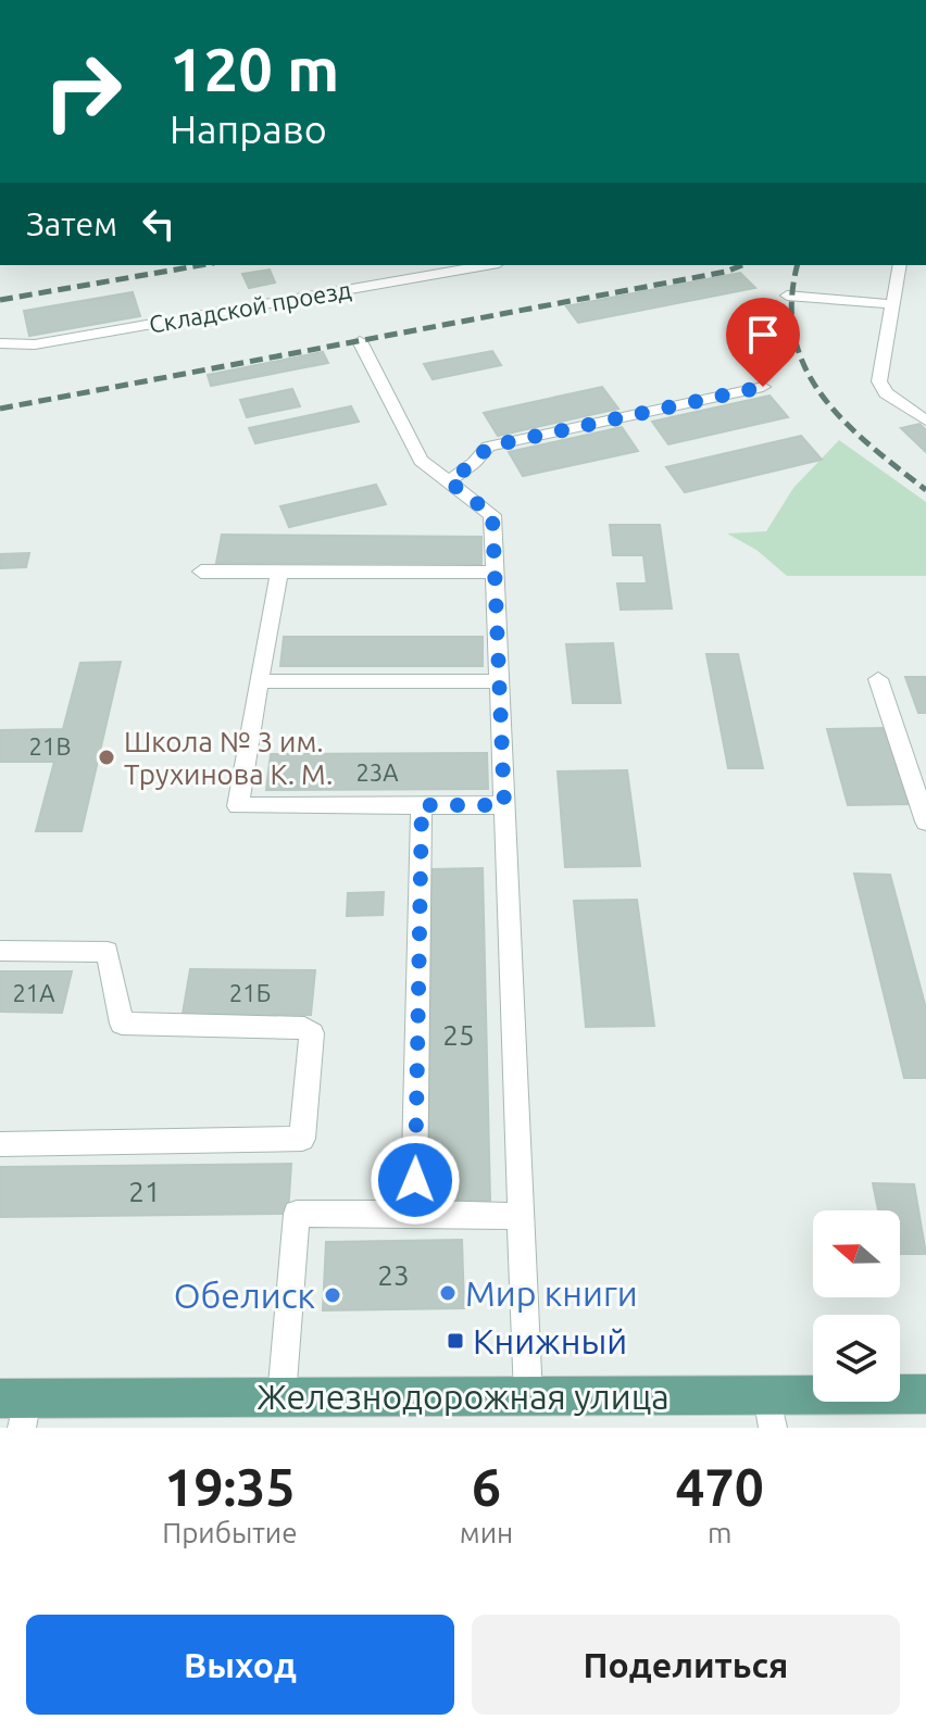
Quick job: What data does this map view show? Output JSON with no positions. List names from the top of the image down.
{
  "streets": {
    "main road": ["Железнодорожная улица"],
    "street": ["Складской проезд"]
  },
  "places": {
    "other": ["Школа № 3 им. Трухинова К. М.", "Мир книги", "Обелиск"],
    "transit": ["Книжный"]
  },
  "house_numbers": [
    "21В",
    "23А",
    "21А",
    "21Б",
    "25",
    "21",
    "23"
  ],
  "north": "left",
  "page": {
    "turn": ["120 m", "Направо"],
    "then": "Затем",
    "eta": [
      "19:35",
      "Прибытие",
      "6",
      "мин",
      "470",
      "m"
    ],
    "buttons": ["Выход", "Поделиться"]
  }
}
